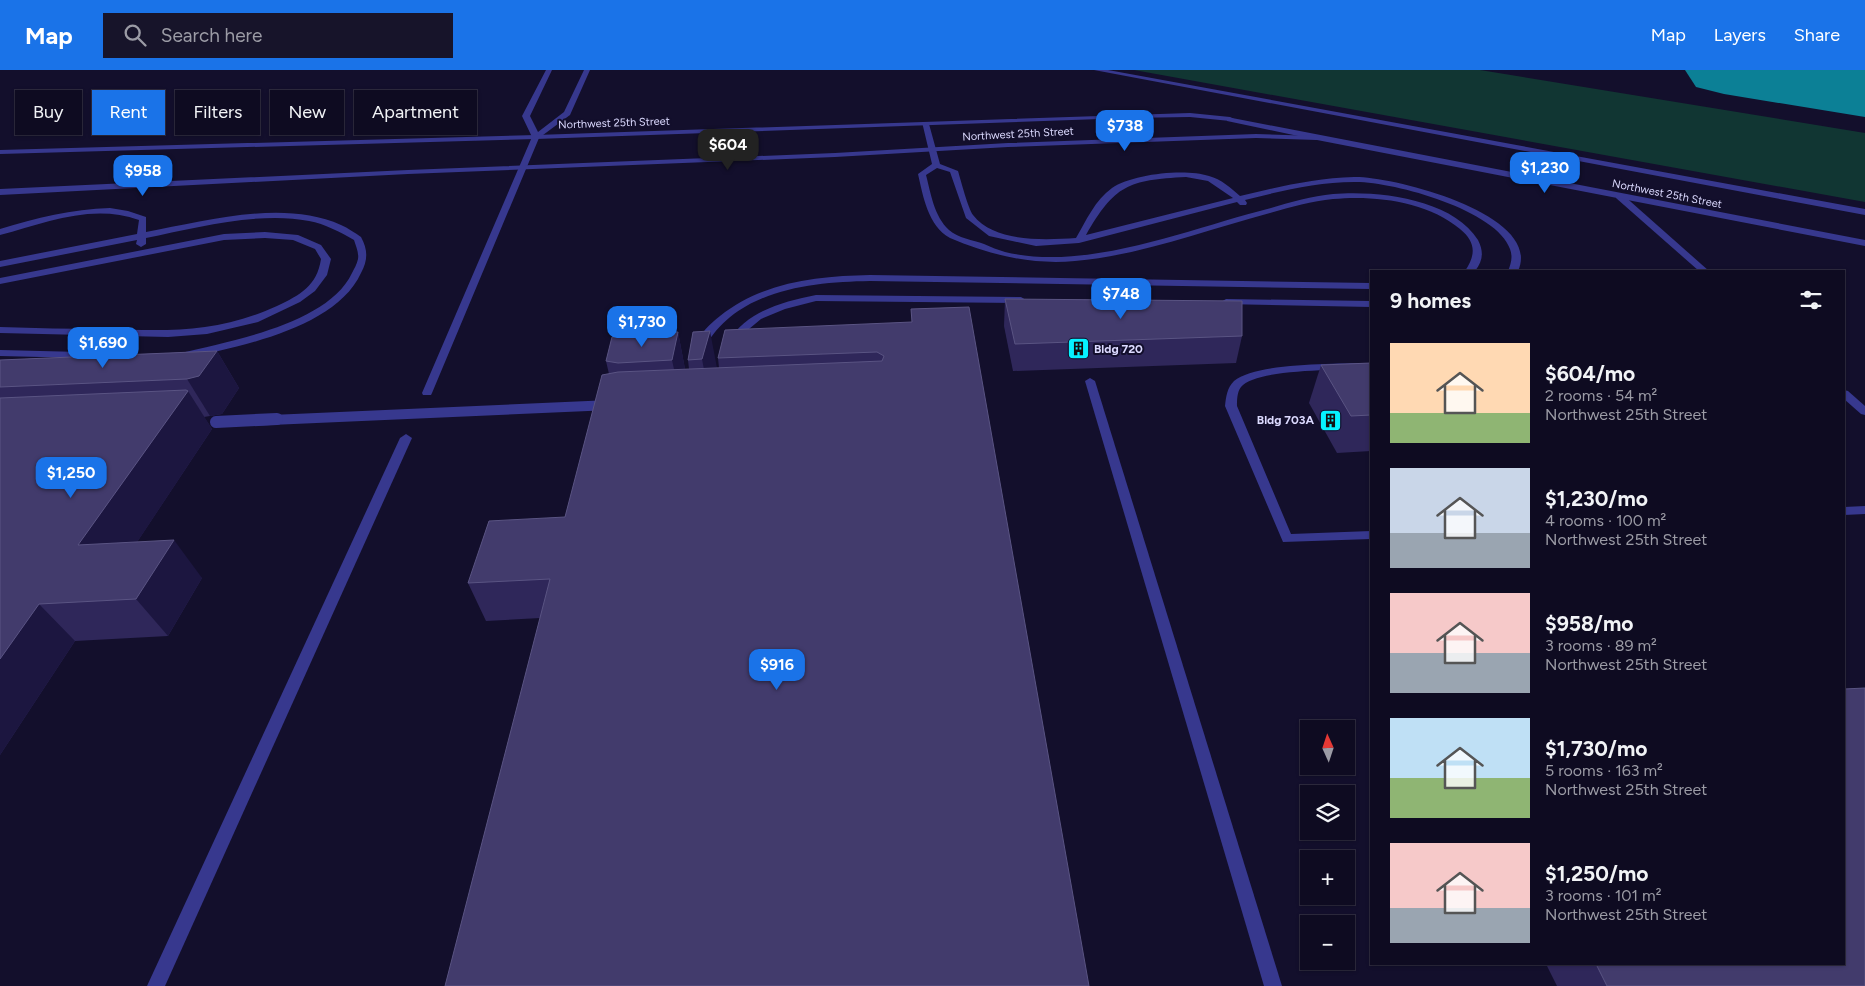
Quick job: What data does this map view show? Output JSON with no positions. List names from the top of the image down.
{
  "streets": {
    "street": ["Northwest 25th Street"]
  },
  "places": {
    "building": ["Bldg 720", "Bldg 703A"]
  },
  "north": "top",
  "page": {
    "header": "Map",
    "search": "Search here",
    "nav": ["Map", "Layers", "Share"],
    "chip": [
      "Buy",
      "Rent",
      "Filters",
      "New",
      "Apartment"
    ],
    "price": [
      "$738",
      "$604",
      "$1,230",
      "$958",
      "$748",
      "$1,730",
      "$1,690",
      "$1,250",
      "$916"
    ],
    "heading": "9 homes",
    "list": [
      {
        "name": "$604/mo",
        "note": "2 rooms · 54 m² · Northwest 25th Street"
      },
      {
        "name": "$1,230/mo",
        "note": "4 rooms · 100 m² · Northwest 25th Street"
      },
      {
        "name": "$958/mo",
        "note": "3 rooms · 89 m² · Northwest 25th Street"
      },
      {
        "name": "$1,730/mo",
        "note": "5 rooms · 163 m² · Northwest 25th Street"
      },
      {
        "name": "$1,250/mo",
        "note": "3 rooms · 101 m² · Northwest 25th Street"
      }
    ],
    "map_buttons": ["+", "−"]
  }
}
